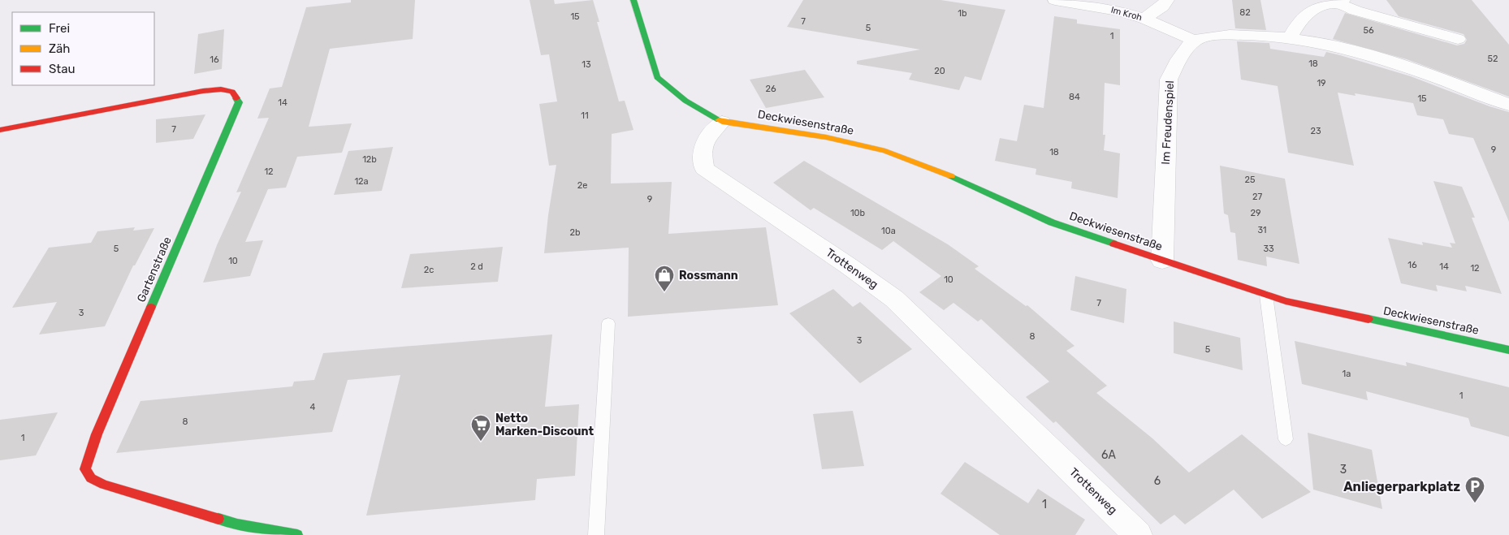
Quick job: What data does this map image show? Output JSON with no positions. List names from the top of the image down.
{
  "streets": {
    "street": [
      "Im Kroh",
      "Deckwiesenstraße",
      "Im Freudenspiel",
      "Trottenweg",
      "Gartenstraße"
    ]
  },
  "crossings": [
    ["Im Kroh", "Im Freudenspiel"],
    ["Deckwiesenstraße", "Im Freudenspiel"],
    ["Deckwiesenstraße", "Trottenweg"]
  ],
  "places": {
    "shop": ["Rossmann"],
    "supermarket": ["Netto Marken-Discount"],
    "parking": ["Anliegerparkplatz"]
  },
  "house_numbers": [
    "82",
    "1b",
    "15",
    "7",
    "5",
    "56",
    "1",
    "52",
    "16",
    "18",
    "13",
    "20",
    "19",
    "26",
    "84",
    "15",
    "14",
    "11",
    "7",
    "23",
    "9",
    "18",
    "12b",
    "12",
    "25",
    "12a",
    "2e",
    "27",
    "9",
    "10b",
    "29",
    "31",
    "10a",
    "2b",
    "5",
    "33",
    "10",
    "16",
    "2 d",
    "14",
    "12",
    "2c",
    "10",
    "7",
    "3",
    "8",
    "3",
    "5",
    "1a",
    "1",
    "4",
    "8",
    "1",
    "6A",
    "3",
    "6",
    "1"
  ],
  "legend": ["Frei", "Zäh", "Stau"]
}
